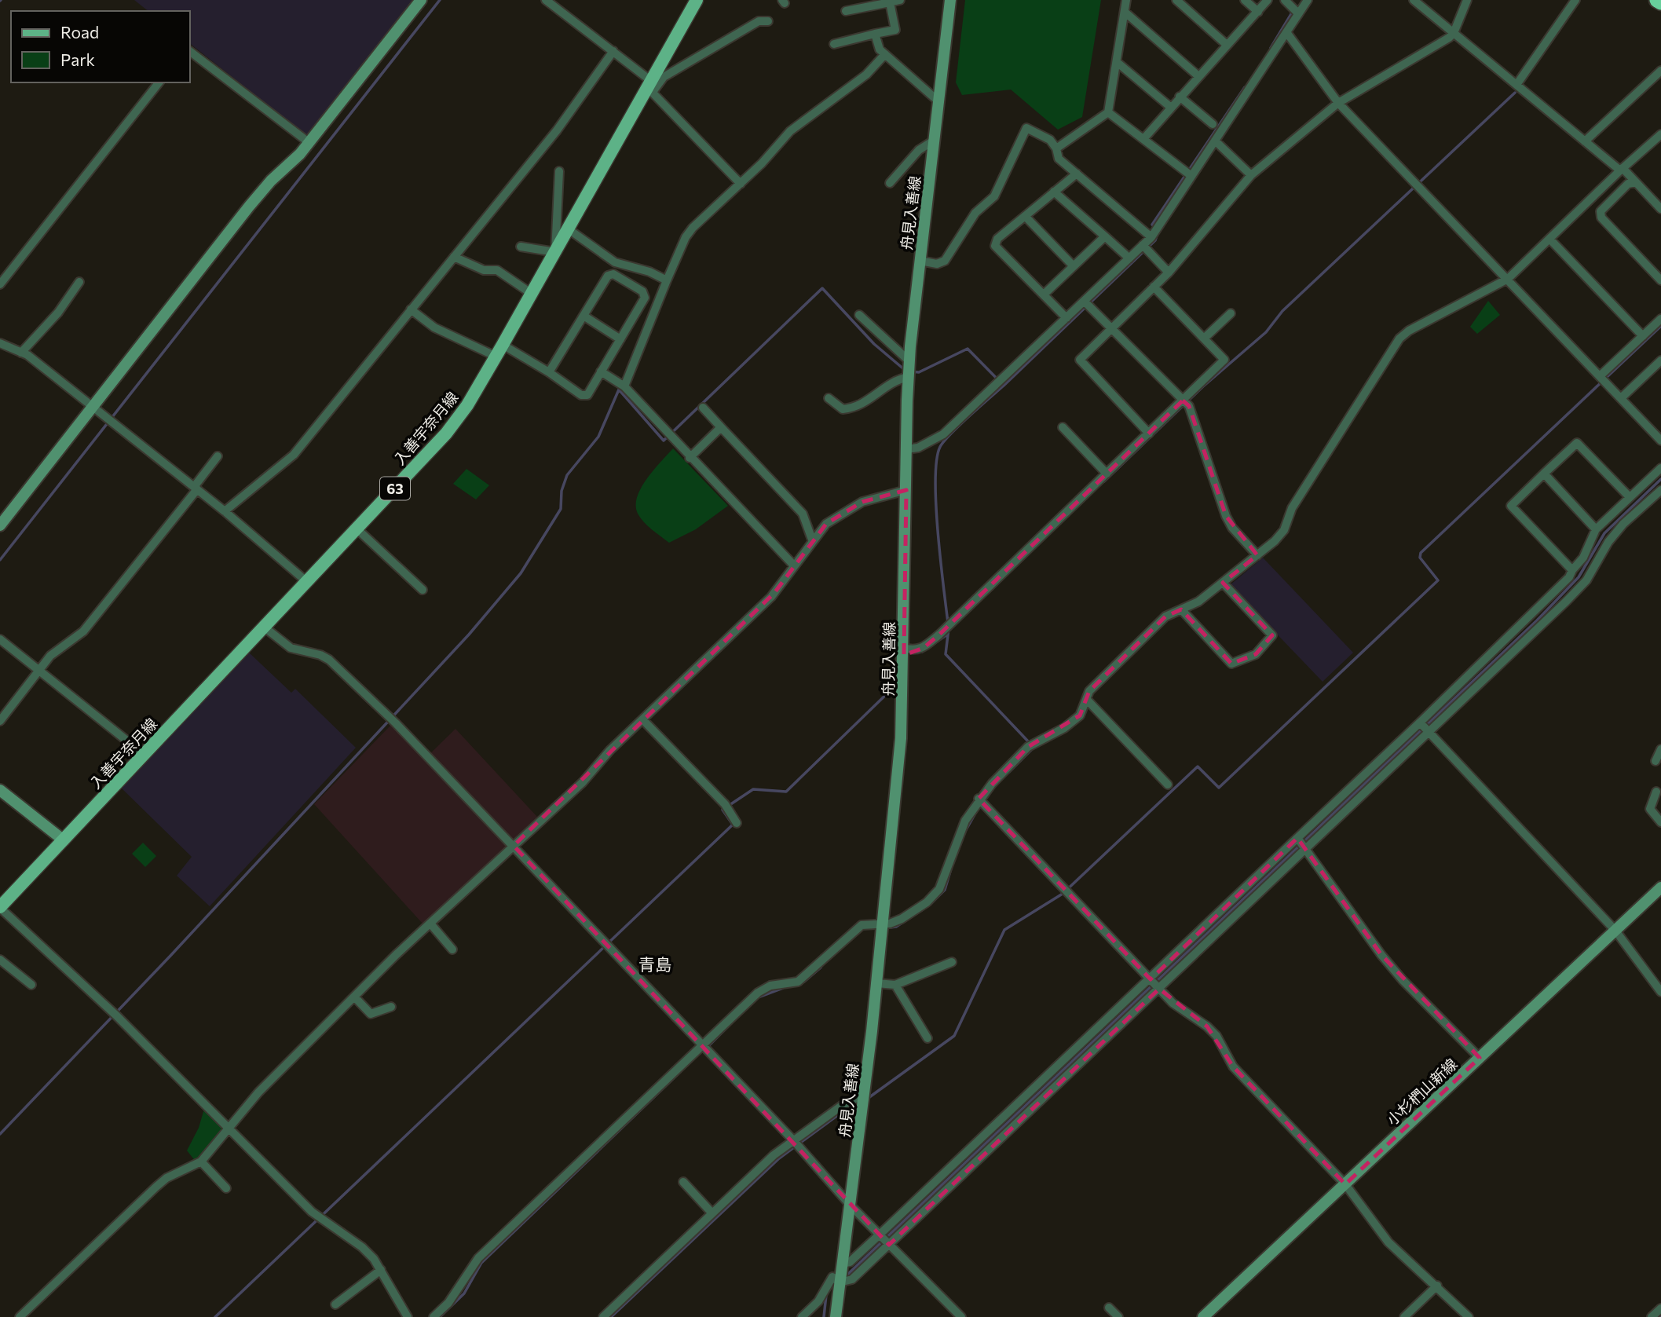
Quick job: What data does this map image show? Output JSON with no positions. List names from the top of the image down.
{
  "streets": {
    "main road": [
      "舟見入善線",
      "入善宇奈月線",
      "63",
      "小杉椚山新線"
    ]
  },
  "districts": ["青島"],
  "legend": ["Road", "Park"]
}
